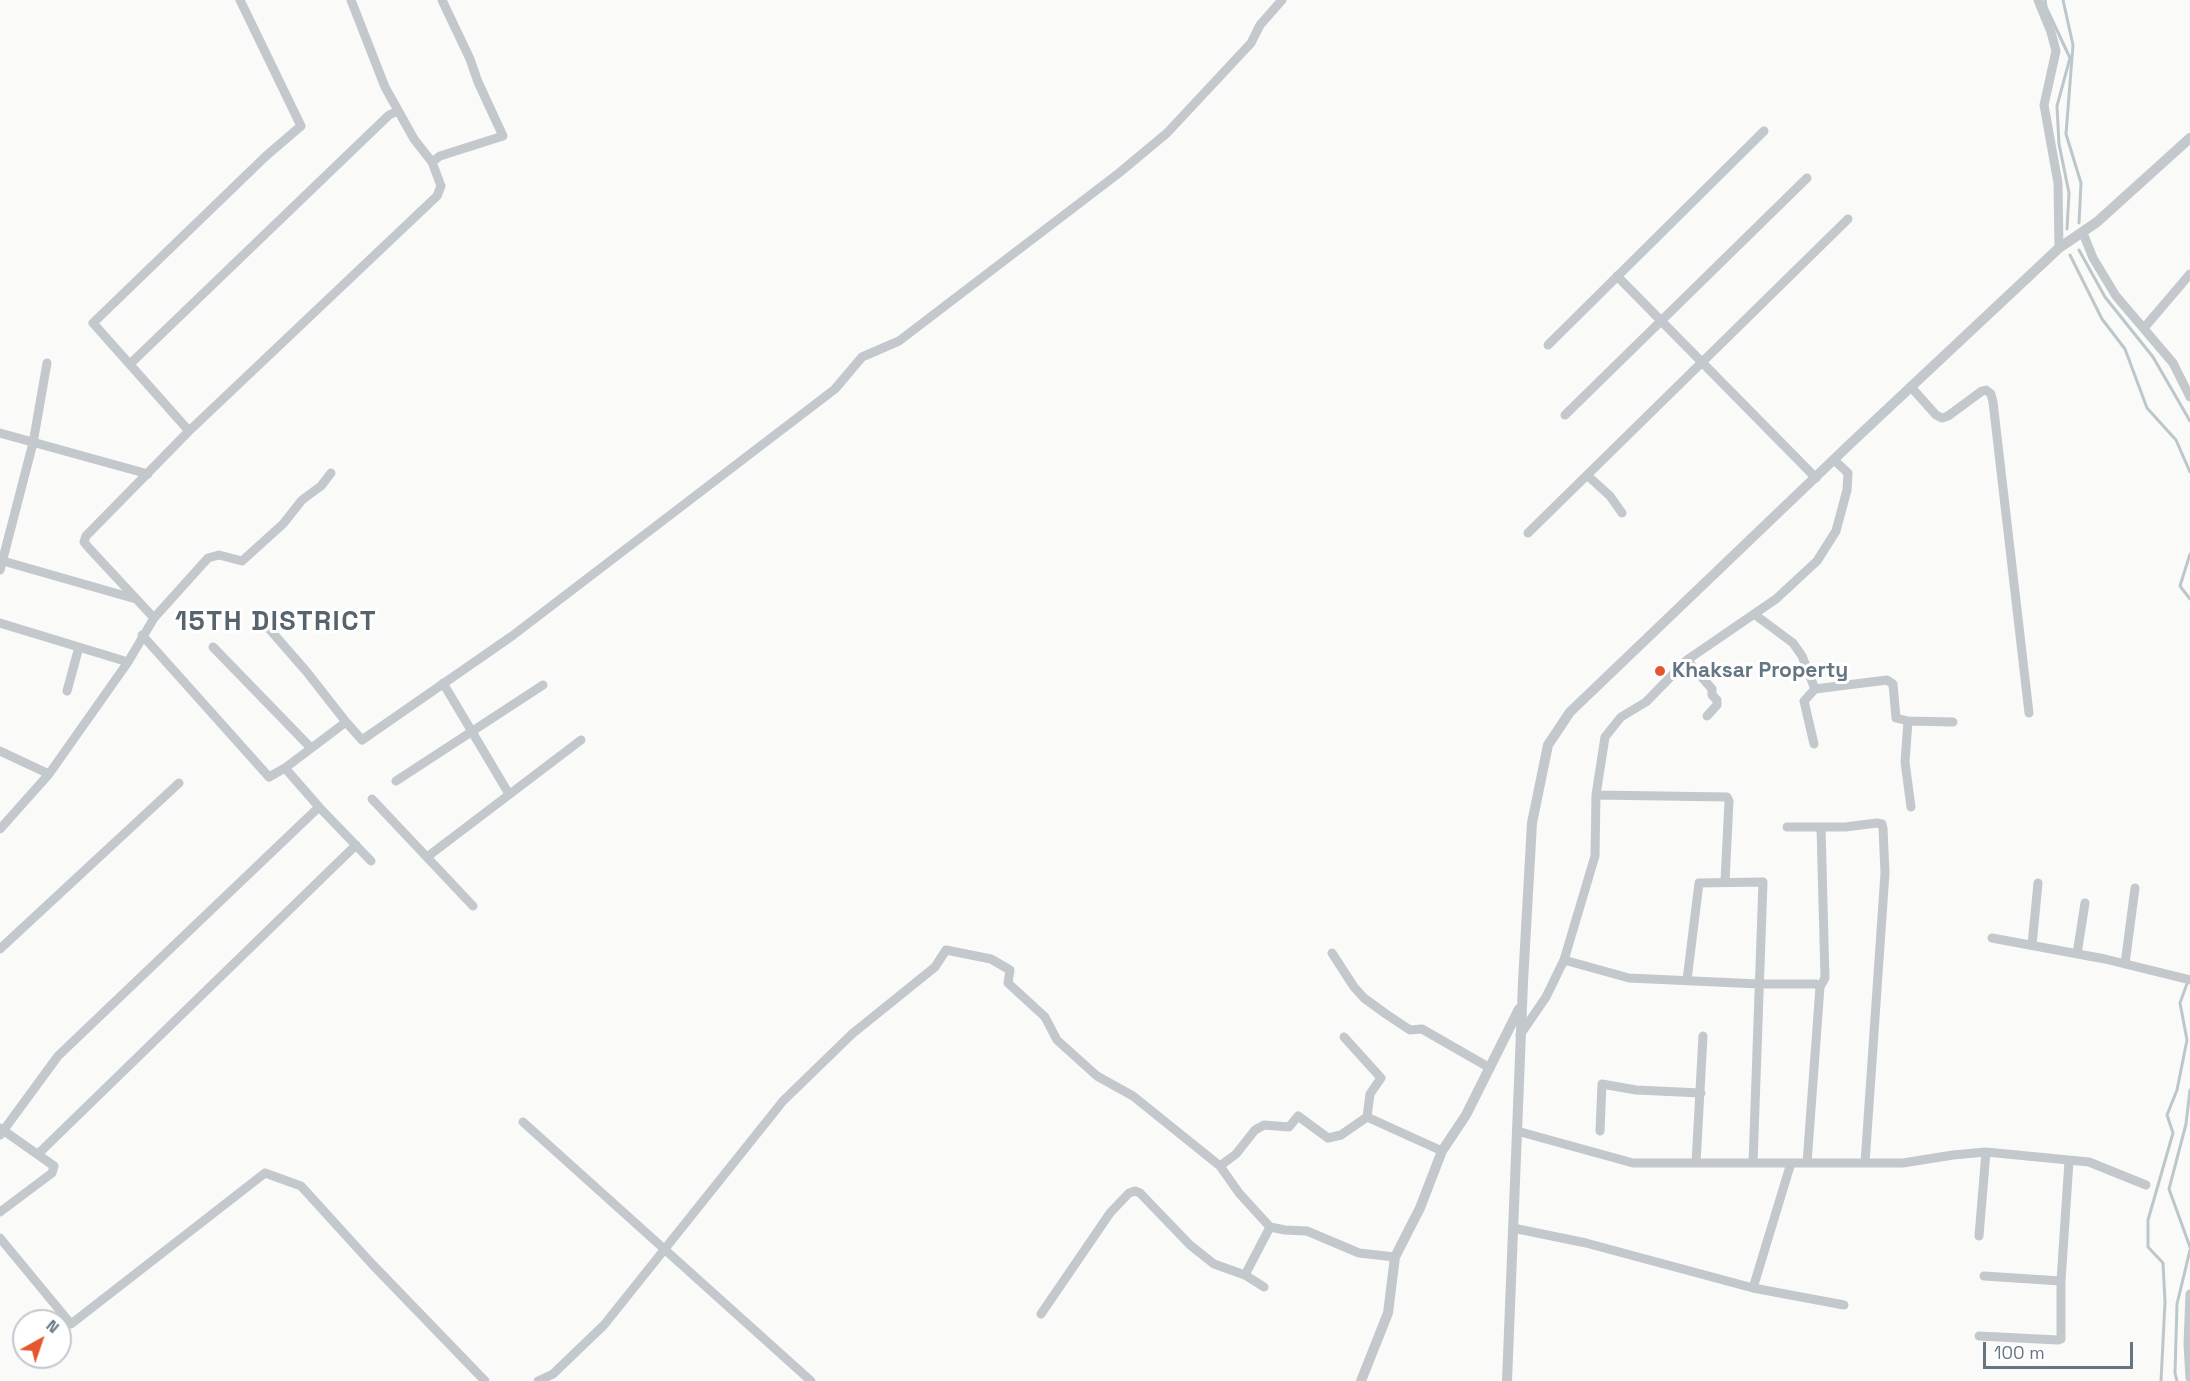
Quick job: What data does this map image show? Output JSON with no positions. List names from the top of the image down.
{
  "districts": ["15TH DISTRICT"],
  "places": ["Khaksar Property"],
  "scale_bar": "100 m",
  "north": "top right"
}
